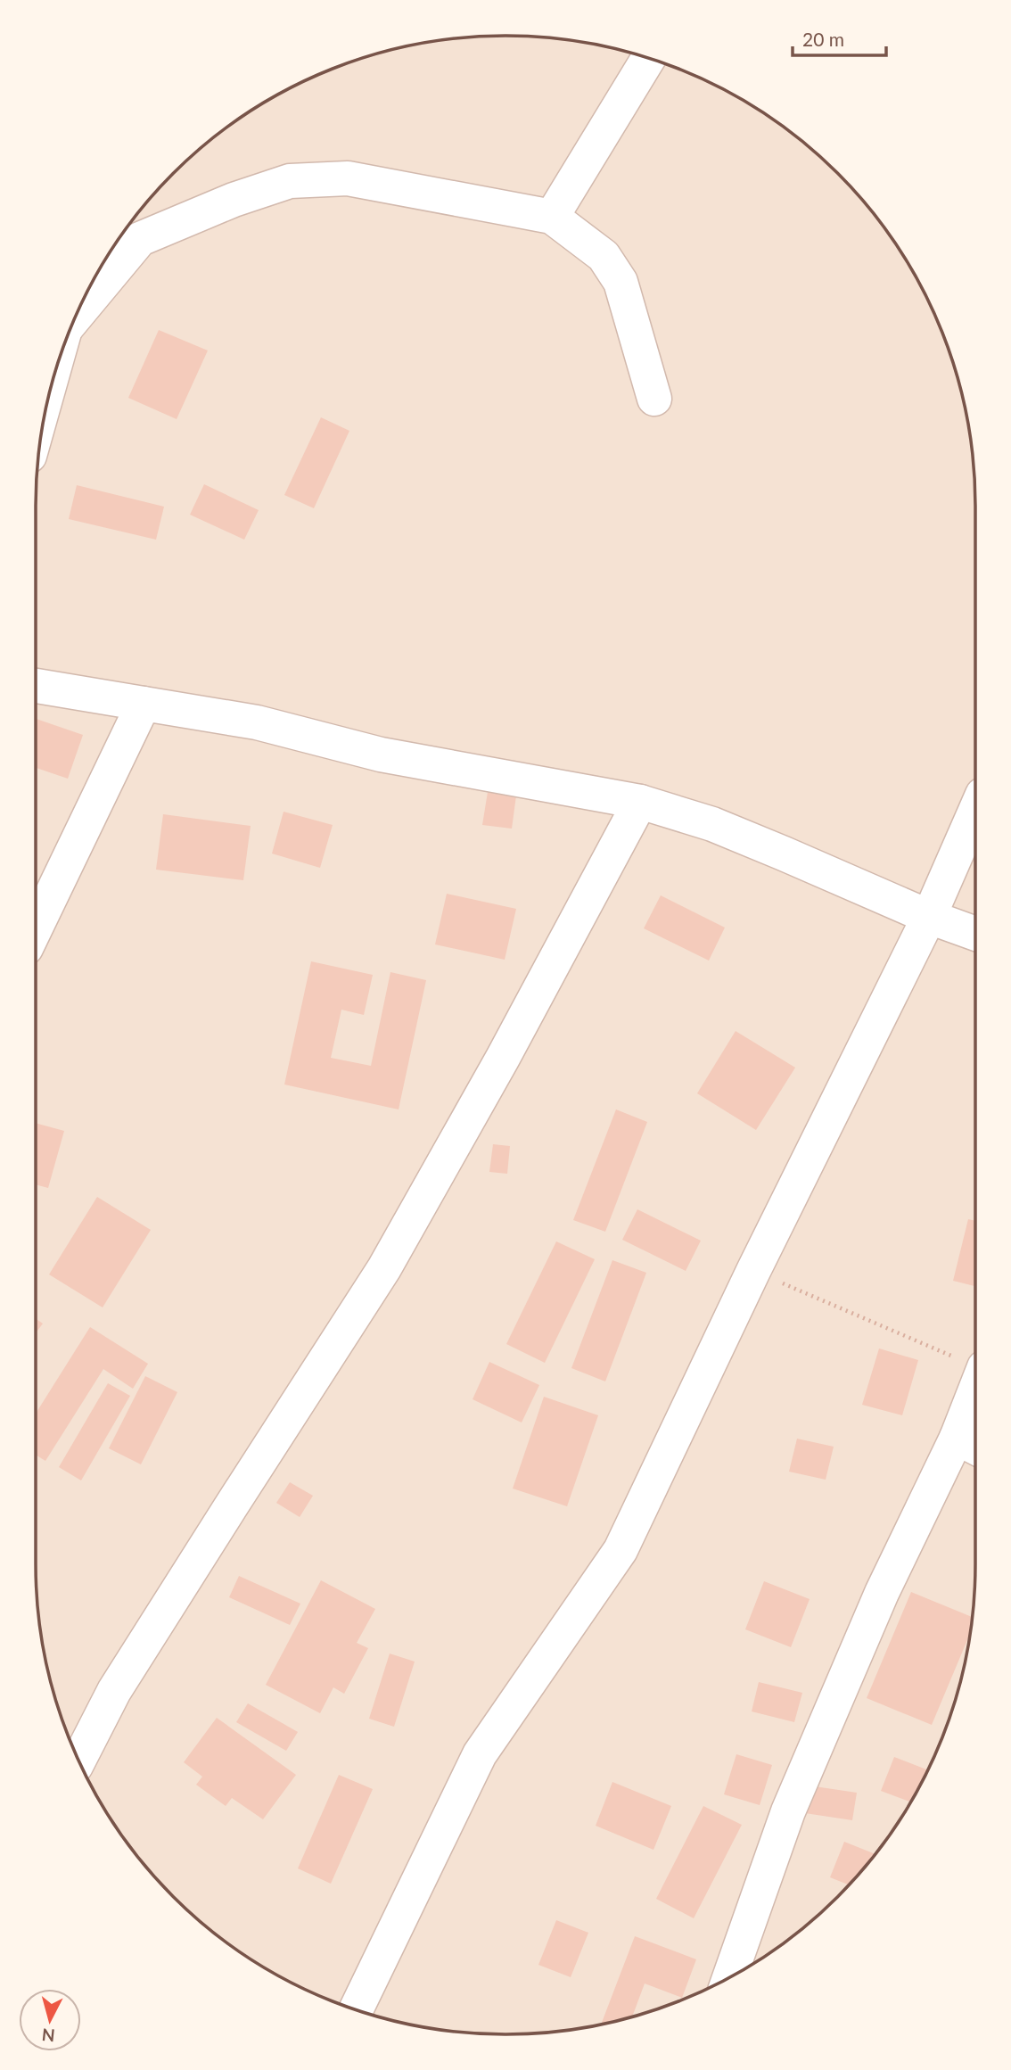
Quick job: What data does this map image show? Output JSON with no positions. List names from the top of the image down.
{
  "scale_bar": "20 m",
  "north": "bottom"
}
